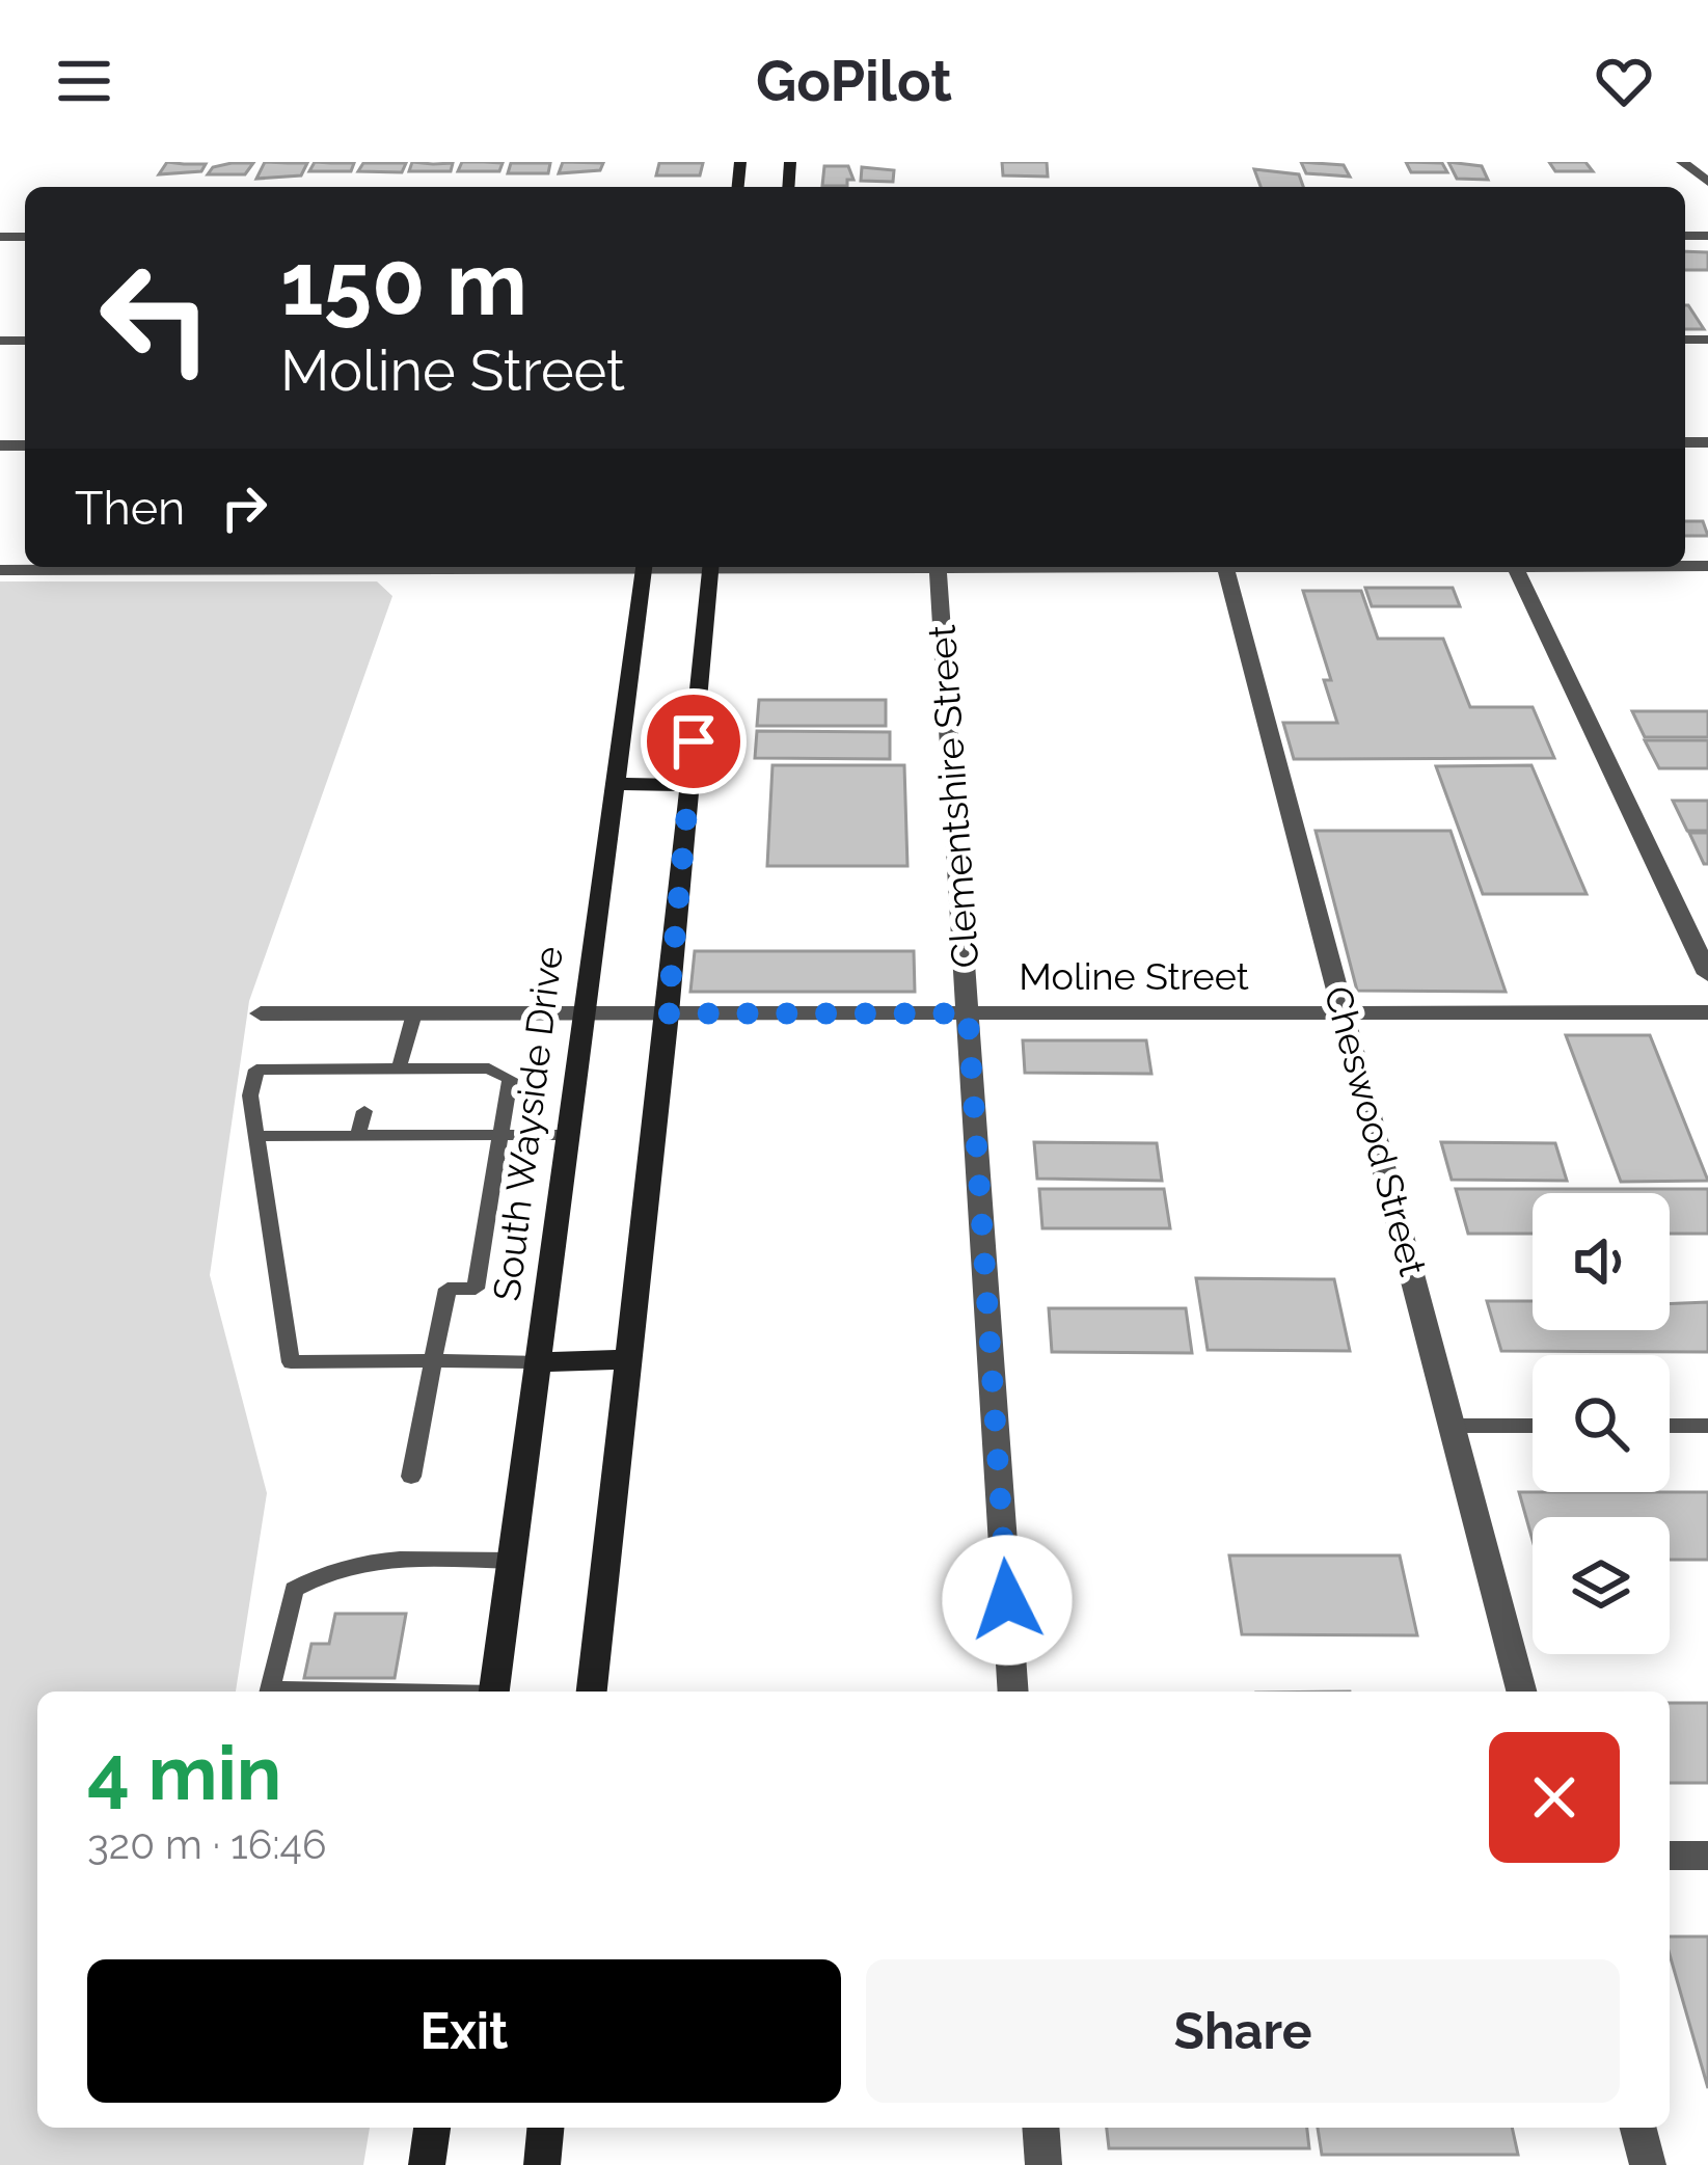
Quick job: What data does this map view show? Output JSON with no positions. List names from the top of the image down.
{
  "streets": {
    "main road": ["South Wayside Drive"],
    "street": ["Clementshire Street", "Moline Street", "Cheswood Street"]
  },
  "crossings": [
    ["Clementshire Street", "Moline Street"],
    ["Moline Street", "South Wayside Drive"],
    ["Moline Street", "Cheswood Street"]
  ],
  "page": {
    "header": "GoPilot",
    "turn": ["150 m", "Moline Street"],
    "then": "Then",
    "heading": ["4 min", "320 m · 16:46"],
    "buttons": ["Exit", "Share"]
  }
}
